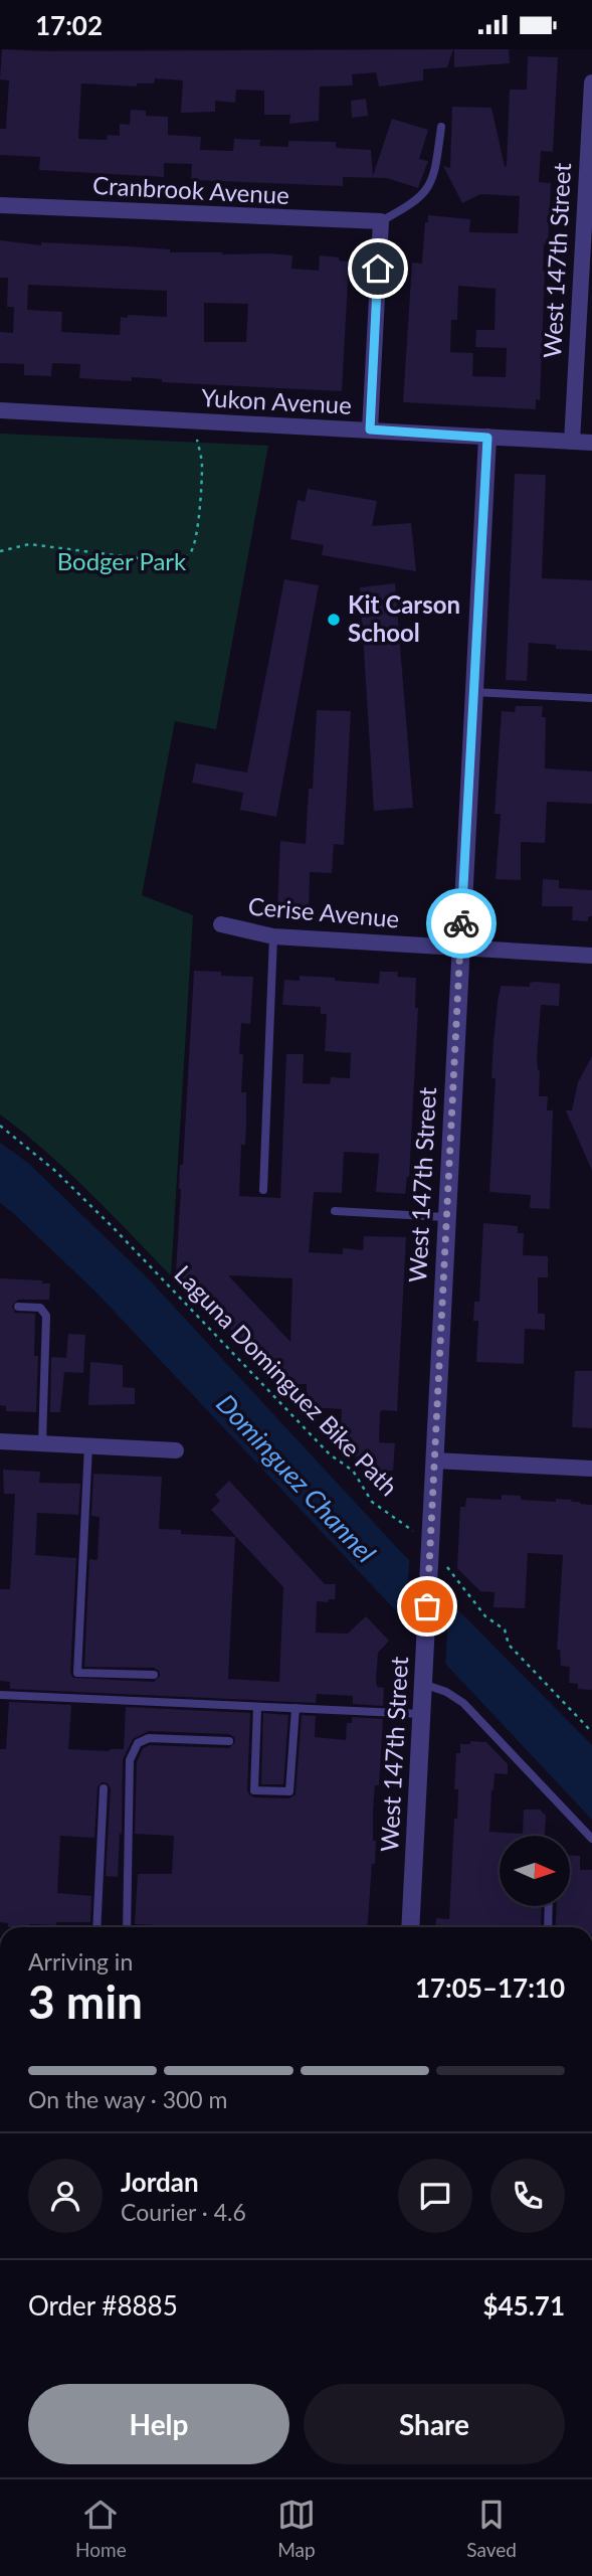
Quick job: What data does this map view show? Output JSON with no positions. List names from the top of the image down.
{
  "streets": {
    "street": [
      "Cranbrook Avenue",
      "West 147th Street",
      "Yukon Avenue",
      "Cerise Avenue"
    ],
    "path": ["Laguna Dominguez Bike Path"]
  },
  "crossings": [
    ["West 147th Street", "Yukon Avenue"],
    ["West 147th Street", "Cerise Avenue"],
    ["West 147th Street", "Laguna Dominguez Bike Path"]
  ],
  "water": ["Dominguez Channel"],
  "parks": ["Bodger Park"],
  "places": ["Kit Carson School"],
  "north": "right",
  "page": {
    "status": "17:02",
    "heading": ["3 min", "Arriving in", "17:05–17:10"],
    "panel": [
      "Jordan",
      "Courier · 4.6",
      "Order #8885",
      "$45.71"
    ],
    "bar": "On the way · 300 m",
    "buttons": ["Help", "Share"],
    "tabs": ["Home", "Map", "Saved"]
  }
}
